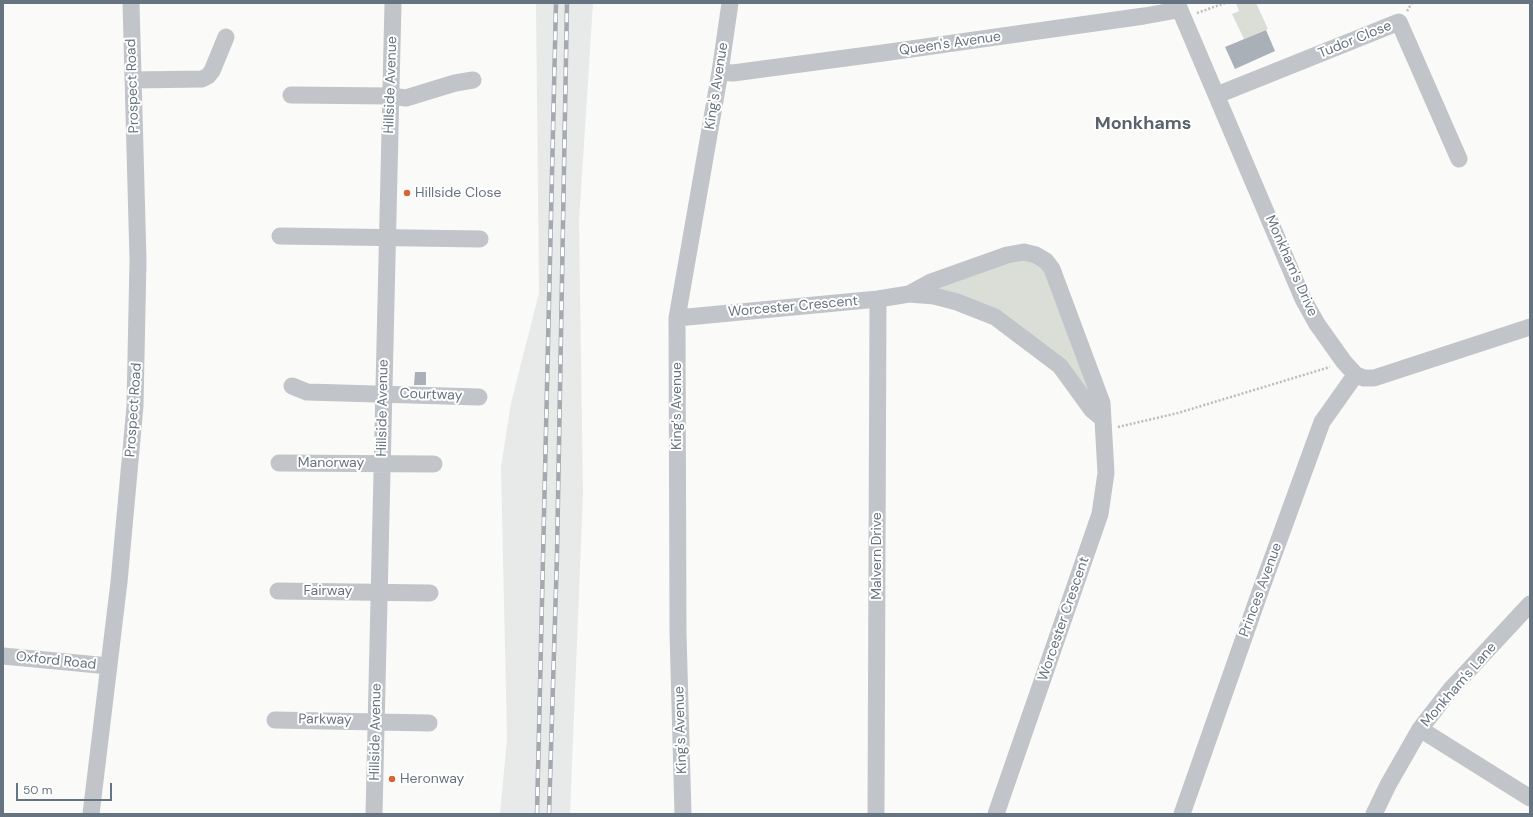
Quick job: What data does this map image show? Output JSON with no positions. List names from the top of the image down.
{
  "streets": {
    "street": [
      "Tudor Close",
      "Queen's Avenue",
      "Hillside Avenue",
      "Prospect Road",
      "King's Avenue",
      "Monkham's Drive",
      "Worcester Crescent",
      "Courtway",
      "Manorway",
      "Malvern Drive",
      "Princes Avenue",
      "Fairway",
      "Oxford Road",
      "Monkham's Lane",
      "Parkway"
    ]
  },
  "crossings": [
    ["Tudor Close", "Monkham's Drive"],
    ["Queen's Avenue", "King's Avenue"],
    ["Queen's Avenue", "Monkham's Drive"],
    ["Hillside Avenue", "Courtway"],
    ["Hillside Avenue", "Manorway"],
    ["Hillside Avenue", "Fairway"],
    ["Hillside Avenue", "Parkway"],
    ["Prospect Road", "Oxford Road"],
    ["King's Avenue", "Worcester Crescent"],
    ["Monkham's Drive", "Princes Avenue"],
    ["Worcester Crescent", "Malvern Drive"]
  ],
  "districts": ["Monkhams"],
  "places": ["Hillside Close", "Heronway"],
  "scale_bar": "50 m"
}
